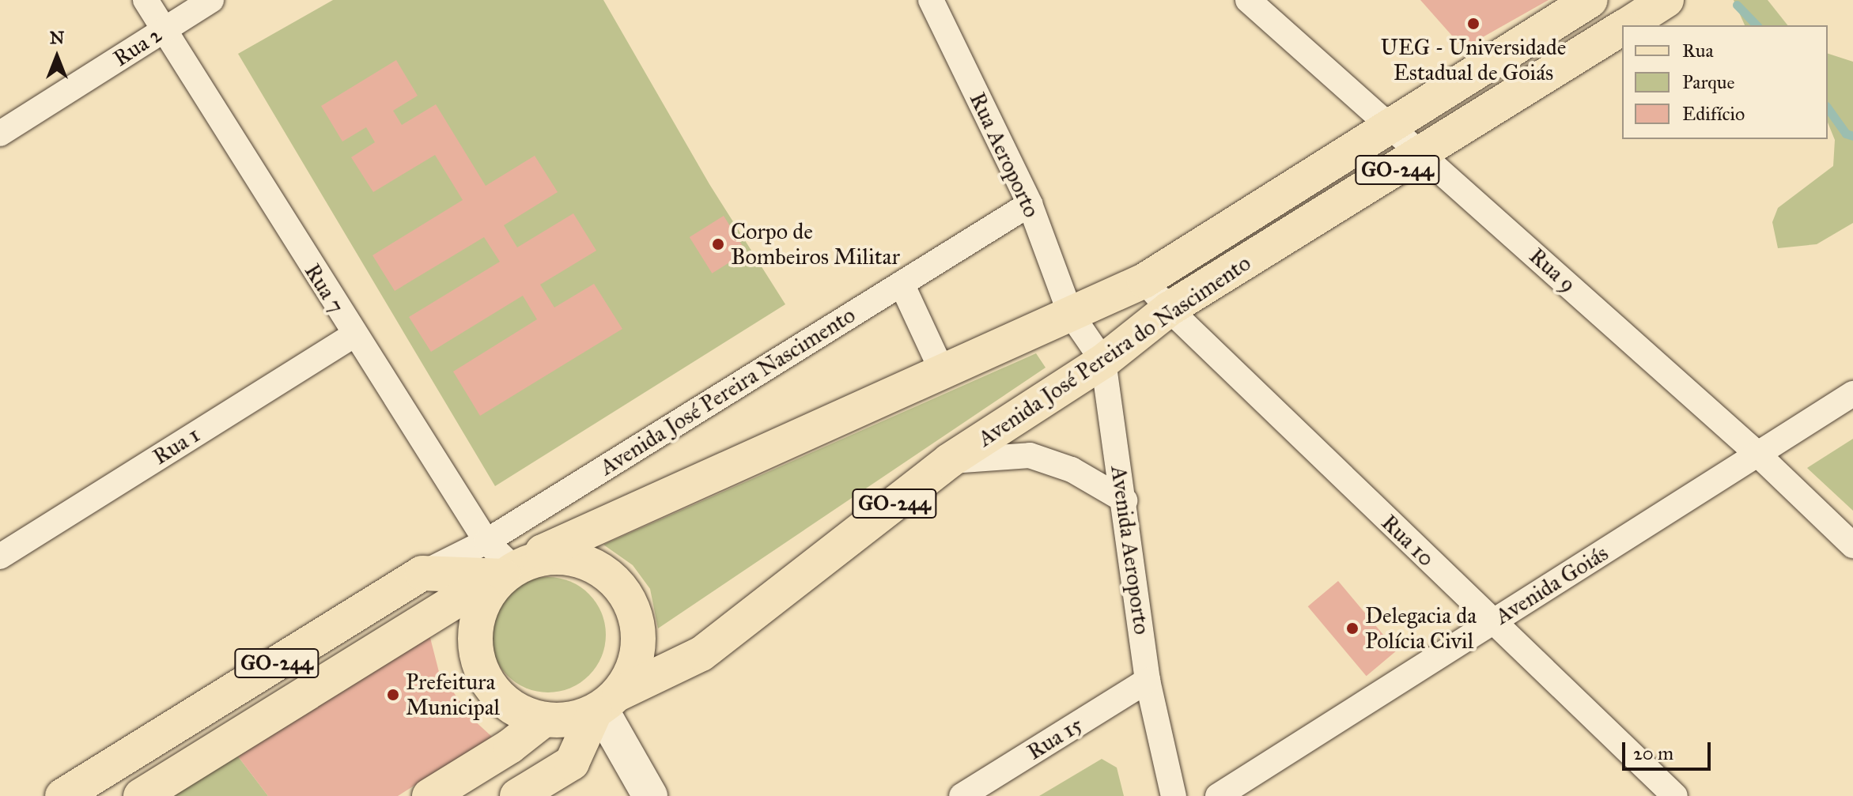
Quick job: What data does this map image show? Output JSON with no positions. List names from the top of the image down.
{
  "streets": {
    "main road": ["GO-244", "Avenida José Pereira do Nascimento", "Avenida José Pereira Nascimento"],
    "street": [
      "Rua 2",
      "Rua Aeroporto",
      "Rua 9",
      "Rua 7",
      "Rua 1",
      "Rua 10",
      "Avenida Aeroporto",
      "Avenida Goiás",
      "Rua 15"
    ]
  },
  "crossings": [
    ["Rua 2", "Rua 7"],
    ["Rua Aeroporto", "Avenida José Pereira do Nascimento"],
    ["Rua Aeroporto", "Avenida José Pereira Nascimento"],
    ["Rua Aeroporto", "Avenida Aeroporto"],
    ["GO-244", "Rua 7"],
    ["GO-244", "Avenida José Pereira do Nascimento"],
    ["GO-244", "Avenida José Pereira Nascimento"],
    ["Rua 9", "Avenida José Pereira do Nascimento"],
    ["Rua 9", "Avenida Goiás"],
    ["Rua 7", "Avenida José Pereira do Nascimento"],
    ["Rua 7", "Avenida José Pereira Nascimento"],
    ["Rua 7", "Rua 1"],
    ["Avenida José Pereira do Nascimento", "Rua 10"],
    ["Avenida José Pereira do Nascimento", "Avenida Aeroporto"],
    ["Rua 10", "Avenida Goiás"],
    ["Avenida Aeroporto", "Rua 15"]
  ],
  "places": [
    "UEG - Universidade Estadual de Goiás",
    "Corpo de Bombeiros Militar",
    "Delegacia da Polícia Civil",
    "Prefeitura Municipal"
  ],
  "legend": ["Rua", "Parque", "Edifício"],
  "scale_bar": "20 m",
  "north": "top"
}
